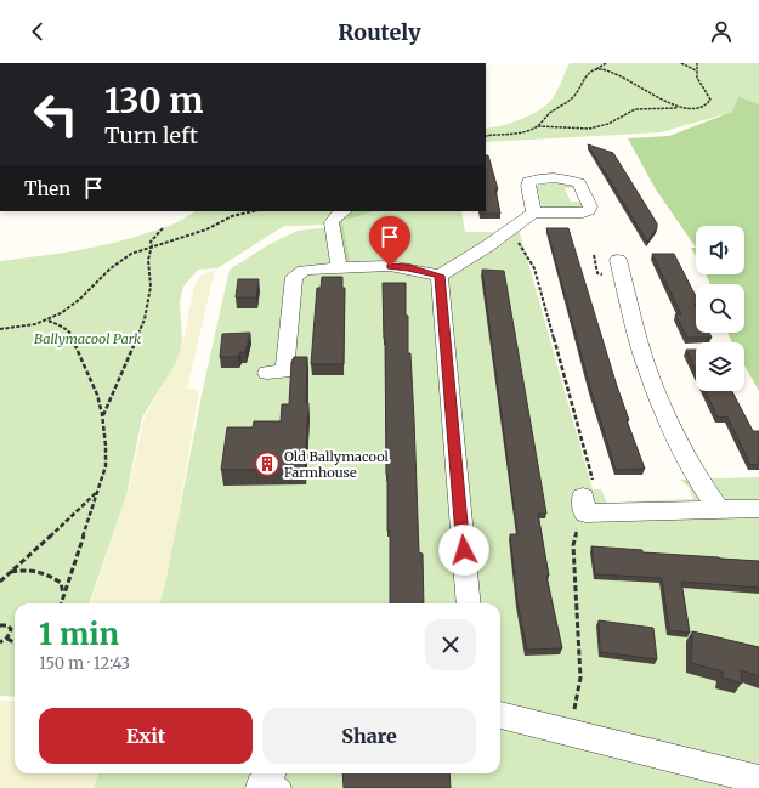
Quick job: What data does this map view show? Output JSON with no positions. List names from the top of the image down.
{
  "parks": ["Ballymacool Park"],
  "places": {
    "building": ["Old Ballymacool Farmhouse"]
  },
  "page": {
    "header": "Routely",
    "turn": ["130 m", "Turn left"],
    "then": "Then",
    "heading": ["1 min", "150 m · 12:43"],
    "buttons": ["Exit", "Share"]
  }
}
